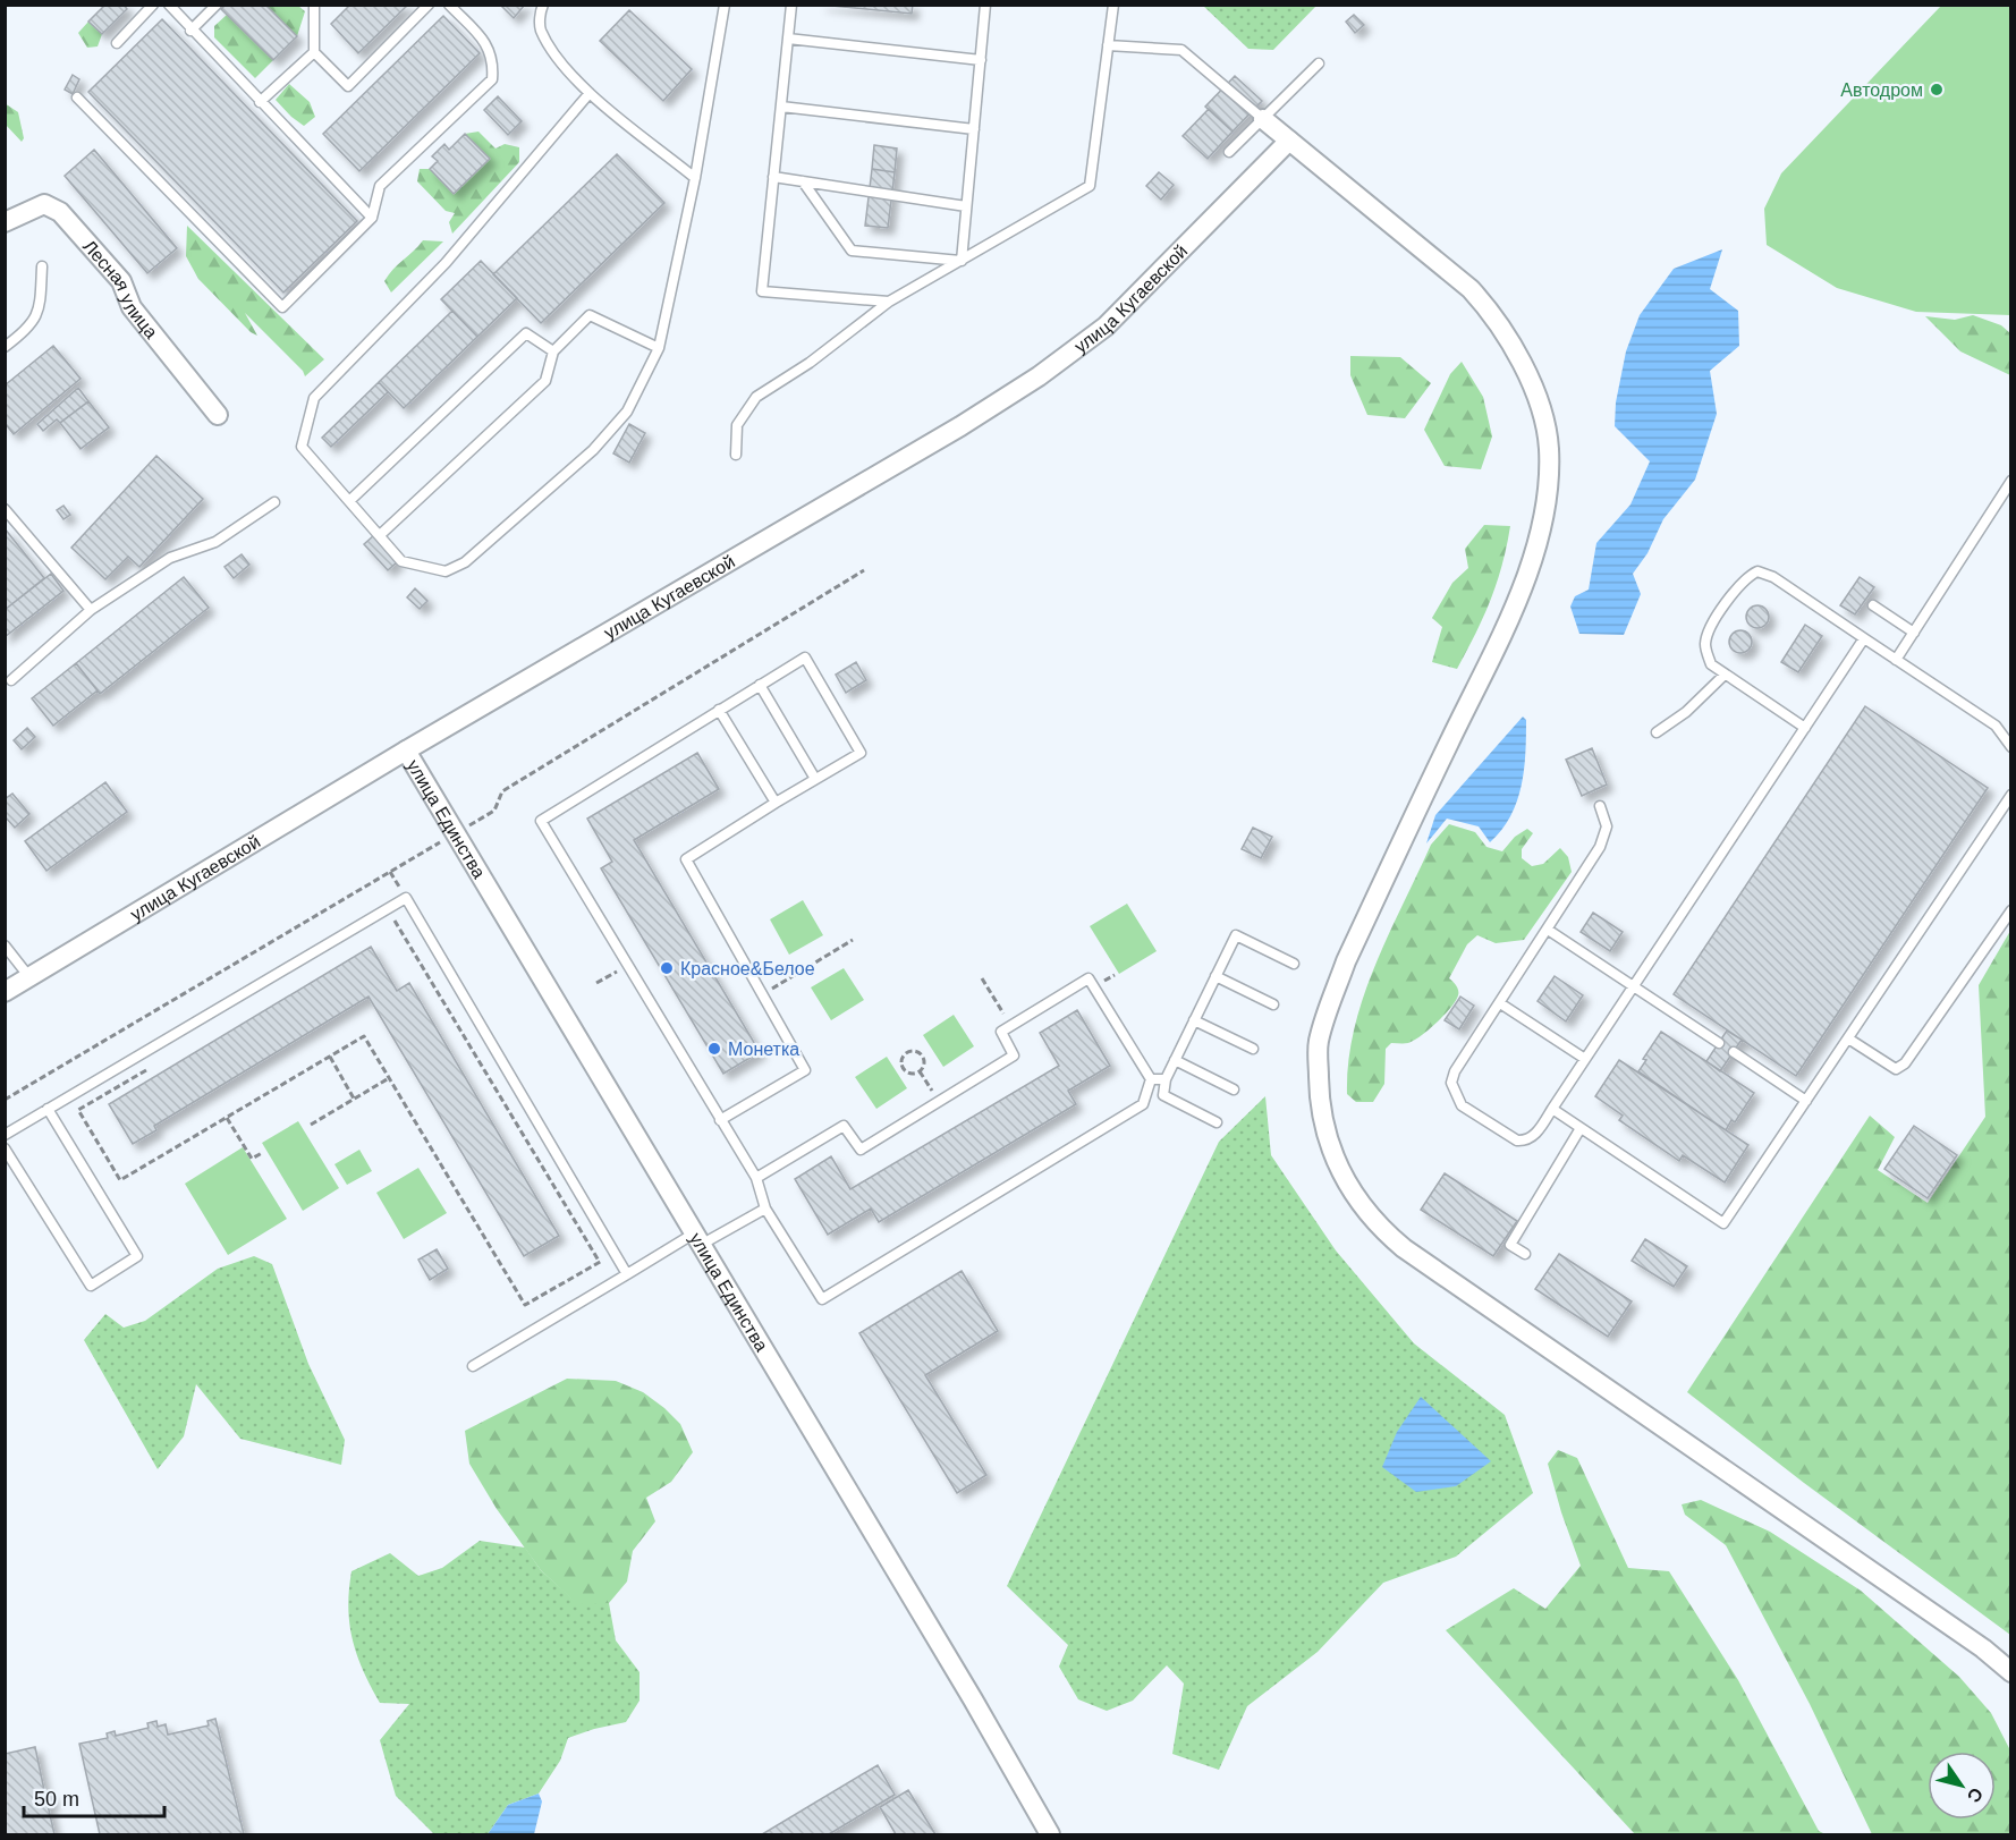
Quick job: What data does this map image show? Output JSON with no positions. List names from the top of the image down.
{
  "streets": {
    "street": ["Лесная улица", "улица Кугаевской", "улица Единства"]
  },
  "crossings": [
    ["улица Кугаевской", "улица Единства"]
  ],
  "places": ["Автодром", "Красное&Белое", "Монетка"],
  "scale_bar": "50 m",
  "north": "bottom right"
}
